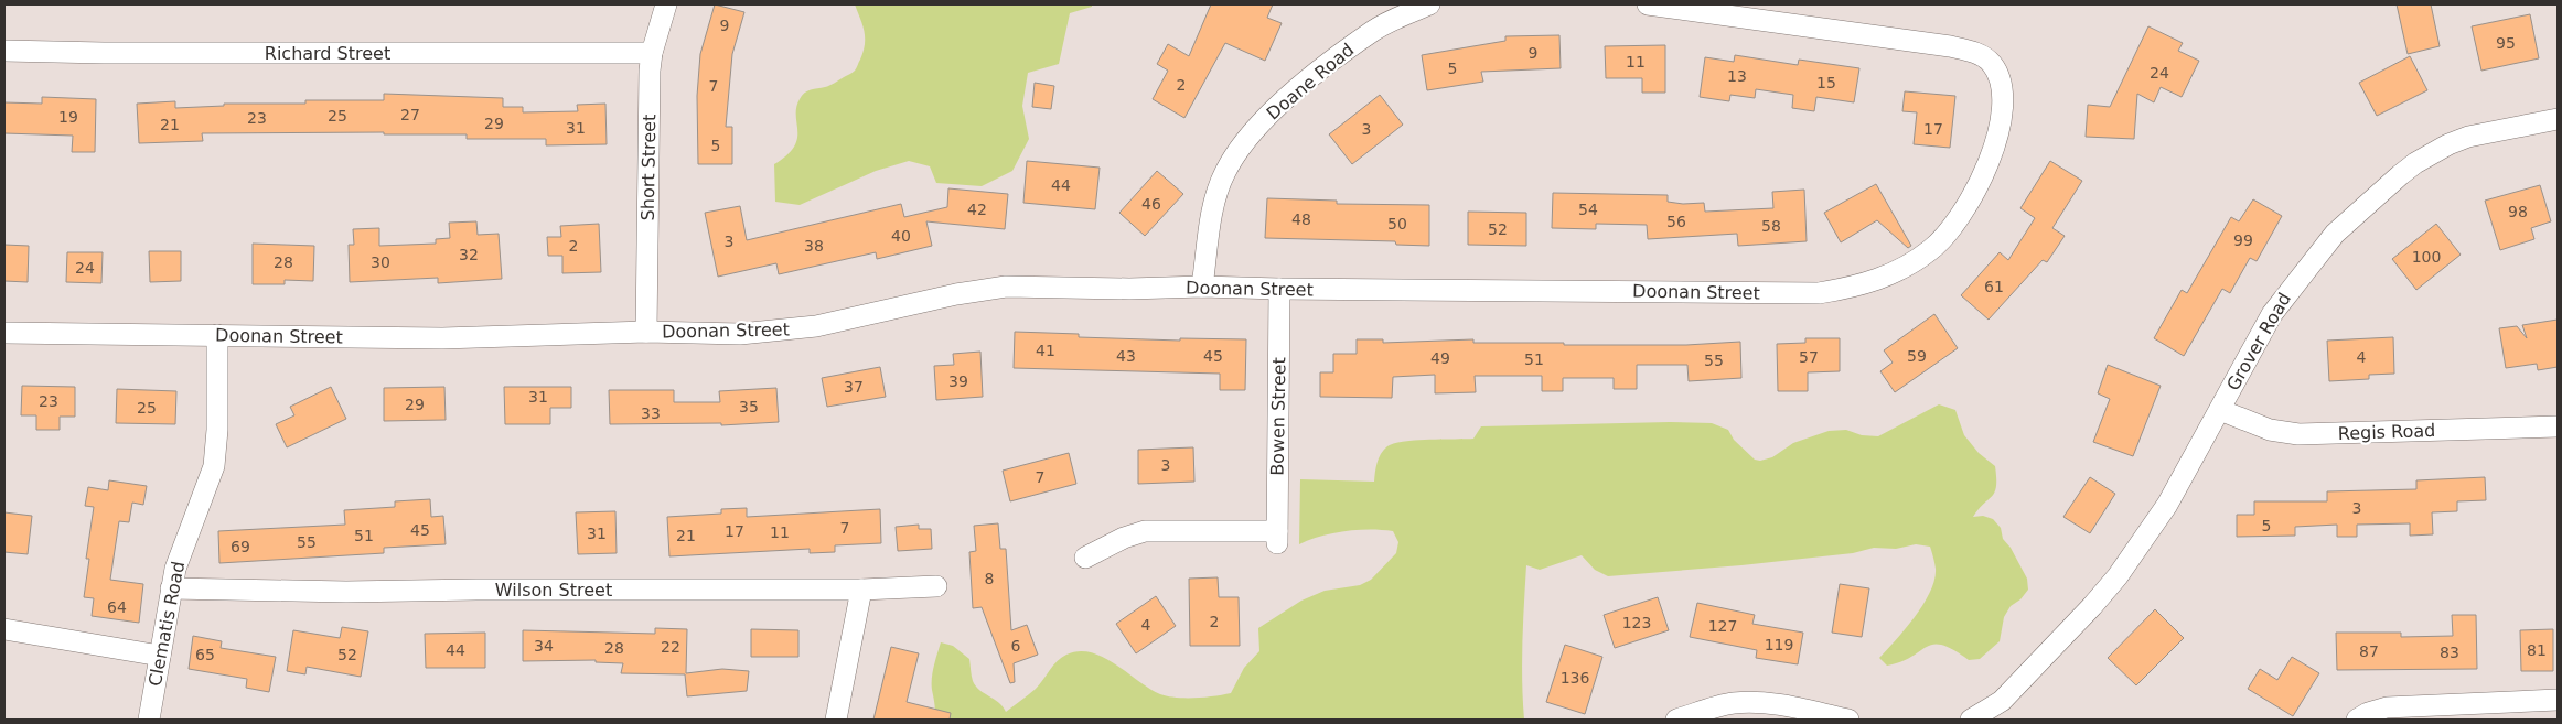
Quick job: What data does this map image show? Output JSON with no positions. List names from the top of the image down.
{
  "streets": {
    "street": [
      "Richard Street",
      "Doane Road",
      "Short Street",
      "Doonan Street",
      "Grover Road",
      "Bowen Street",
      "Regis Road",
      "Wilson Street",
      "Clematis Road"
    ]
  },
  "crossings": [
    ["Richard Street", "Short Street"],
    ["Doane Road", "Doonan Street"],
    ["Short Street", "Doonan Street"],
    ["Doonan Street", "Bowen Street"],
    ["Doonan Street", "Clematis Road"],
    ["Grover Road", "Regis Road"],
    ["Wilson Street", "Clematis Road"]
  ],
  "house_numbers": [
    "9",
    "95",
    "9",
    "11",
    "5",
    "24",
    "13",
    "15",
    "2",
    "7",
    "27",
    "25",
    "19",
    "23",
    "29",
    "21",
    "31",
    "3",
    "17",
    "5",
    "44",
    "46",
    "42",
    "54",
    "98",
    "48",
    "56",
    "50",
    "58",
    "52",
    "40",
    "99",
    "3",
    "2",
    "38",
    "32",
    "100",
    "28",
    "30",
    "24",
    "61",
    "41",
    "43",
    "45",
    "59",
    "57",
    "4",
    "49",
    "51",
    "55",
    "39",
    "37",
    "31",
    "23",
    "29",
    "35",
    "25",
    "33",
    "3",
    "7",
    "3",
    "5",
    "7",
    "45",
    "17",
    "11",
    "31",
    "51",
    "21",
    "55",
    "69",
    "8",
    "64",
    "2",
    "123",
    "4",
    "127",
    "119",
    "34",
    "6",
    "22",
    "28",
    "44",
    "81",
    "87",
    "83",
    "65",
    "52",
    "136"
  ]
}
